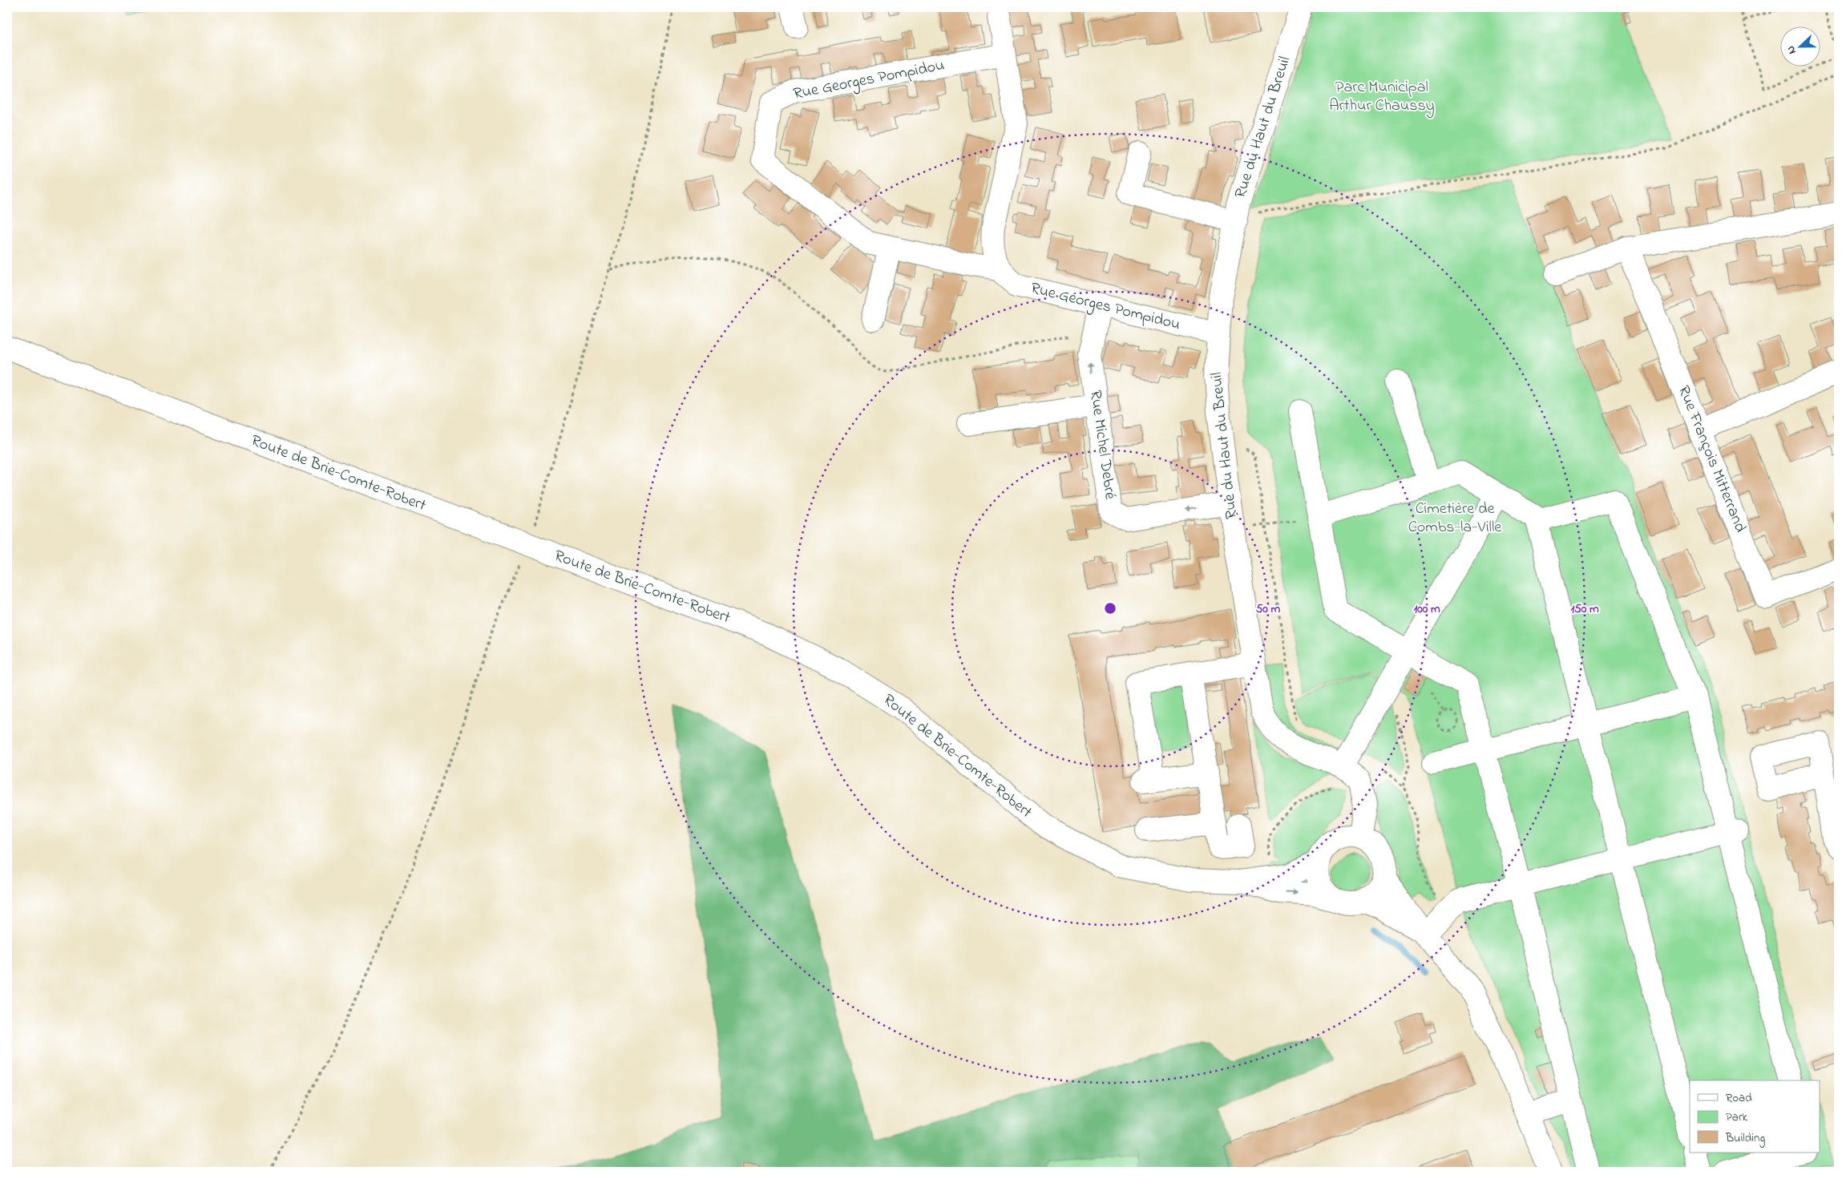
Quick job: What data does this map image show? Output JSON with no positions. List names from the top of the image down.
{
  "streets": {
    "street": [
      "Rue Georges Pompidou",
      "Rue du Haut du Breuil",
      "Rue Michel Debré",
      "Rue François Mitterrand",
      "Route de Brie-Comte-Robert"
    ]
  },
  "crossings": [
    ["Rue Georges Pompidou", "Rue du Haut du Breuil"],
    ["Rue Georges Pompidou", "Rue Michel Debré"],
    ["Rue du Haut du Breuil", "Rue Michel Debré"]
  ],
  "parks": ["Parc Municipal Arthur Chaussy", "Cimetière de Combs-la-Ville"],
  "legend": ["Road", "Park", "Building"],
  "north": "left",
  "rings": ["50 m", "100 m", "150 m"]
}
